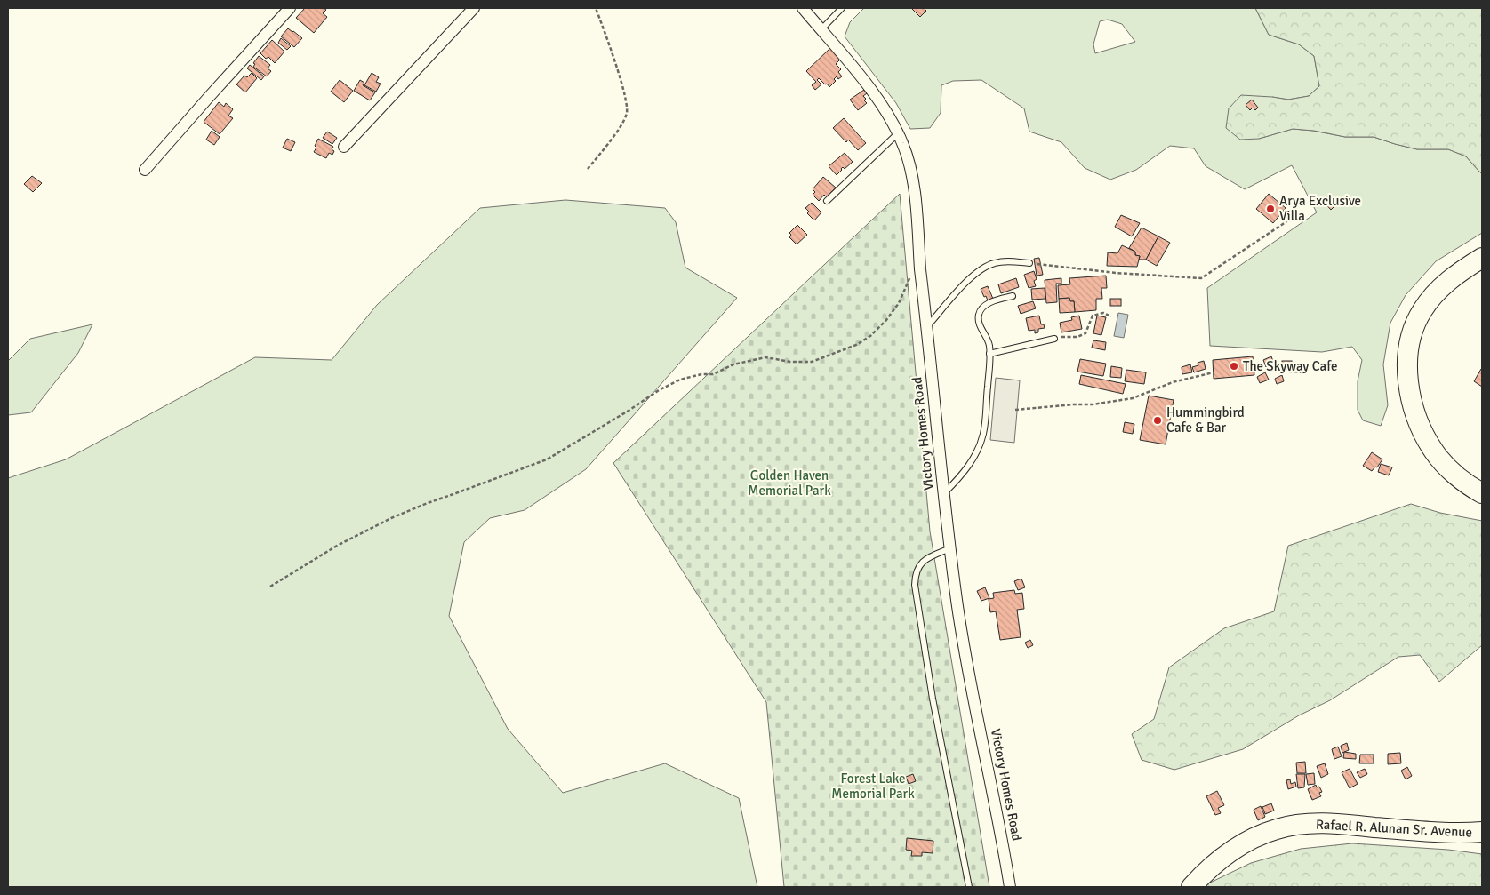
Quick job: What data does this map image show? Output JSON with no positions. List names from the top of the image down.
{
  "streets": {
    "highway": ["Rafael R. Alunan Sr. Avenue"],
    "street": ["Victory Homes Road"]
  },
  "parks": ["Golden Haven Memorial Park", "Forest Lake Memorial Park"],
  "places": ["Arya Exclusive Villa", "The Skyway Cafe", "Hummingbird Cafe & Bar"]
}
